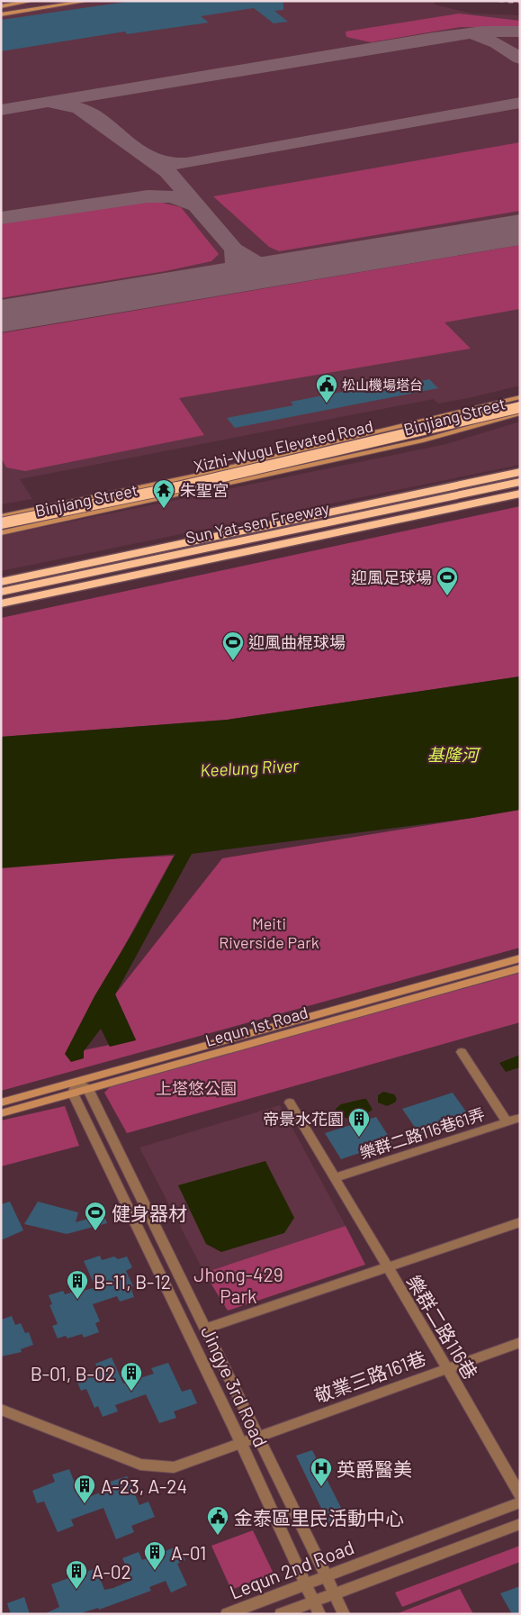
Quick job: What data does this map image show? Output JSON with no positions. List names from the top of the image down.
{
  "streets": {
    "highway": ["Xizhi-Wugu Elevated Road", "Sun Yat-sen Freeway"],
    "main road": ["Binjiang Street", "Lequn 1st Road"],
    "street": [
      "樂群二路116巷61弄",
      "樂群二路116巷",
      "敬業三路161巷",
      "Jingye 3rd Road",
      "Lequn 2nd Road"
    ]
  },
  "crossings": [
    ["Lequn 1st Road", "Jingye 3rd Road"],
    ["樂群二路116巷61弄", "樂群二路116巷"],
    ["樂群二路116巷", "敬業三路161巷"],
    ["敬業三路161巷", "Jingye 3rd Road"],
    ["Jingye 3rd Road", "Lequn 2nd Road"]
  ],
  "water": ["基隆河", "Keelung River"],
  "parks": ["Meiti Riverside Park", "上塔悠公園", "Jhong-429 Park"],
  "places": {
    "public building": ["松山機場塔台", "金泰區里民活動中心"],
    "temple": ["朱聖宮"],
    "sports": ["迎風足球場", "迎風曲棍球場", "健身器材"],
    "building": [
      "帝景水花園",
      "B-11, B-12",
      "B-01, B-02",
      "A-23, A-24",
      "A-01",
      "A-02"
    ],
    "hospital": ["英爵醫美"]
  }
}
